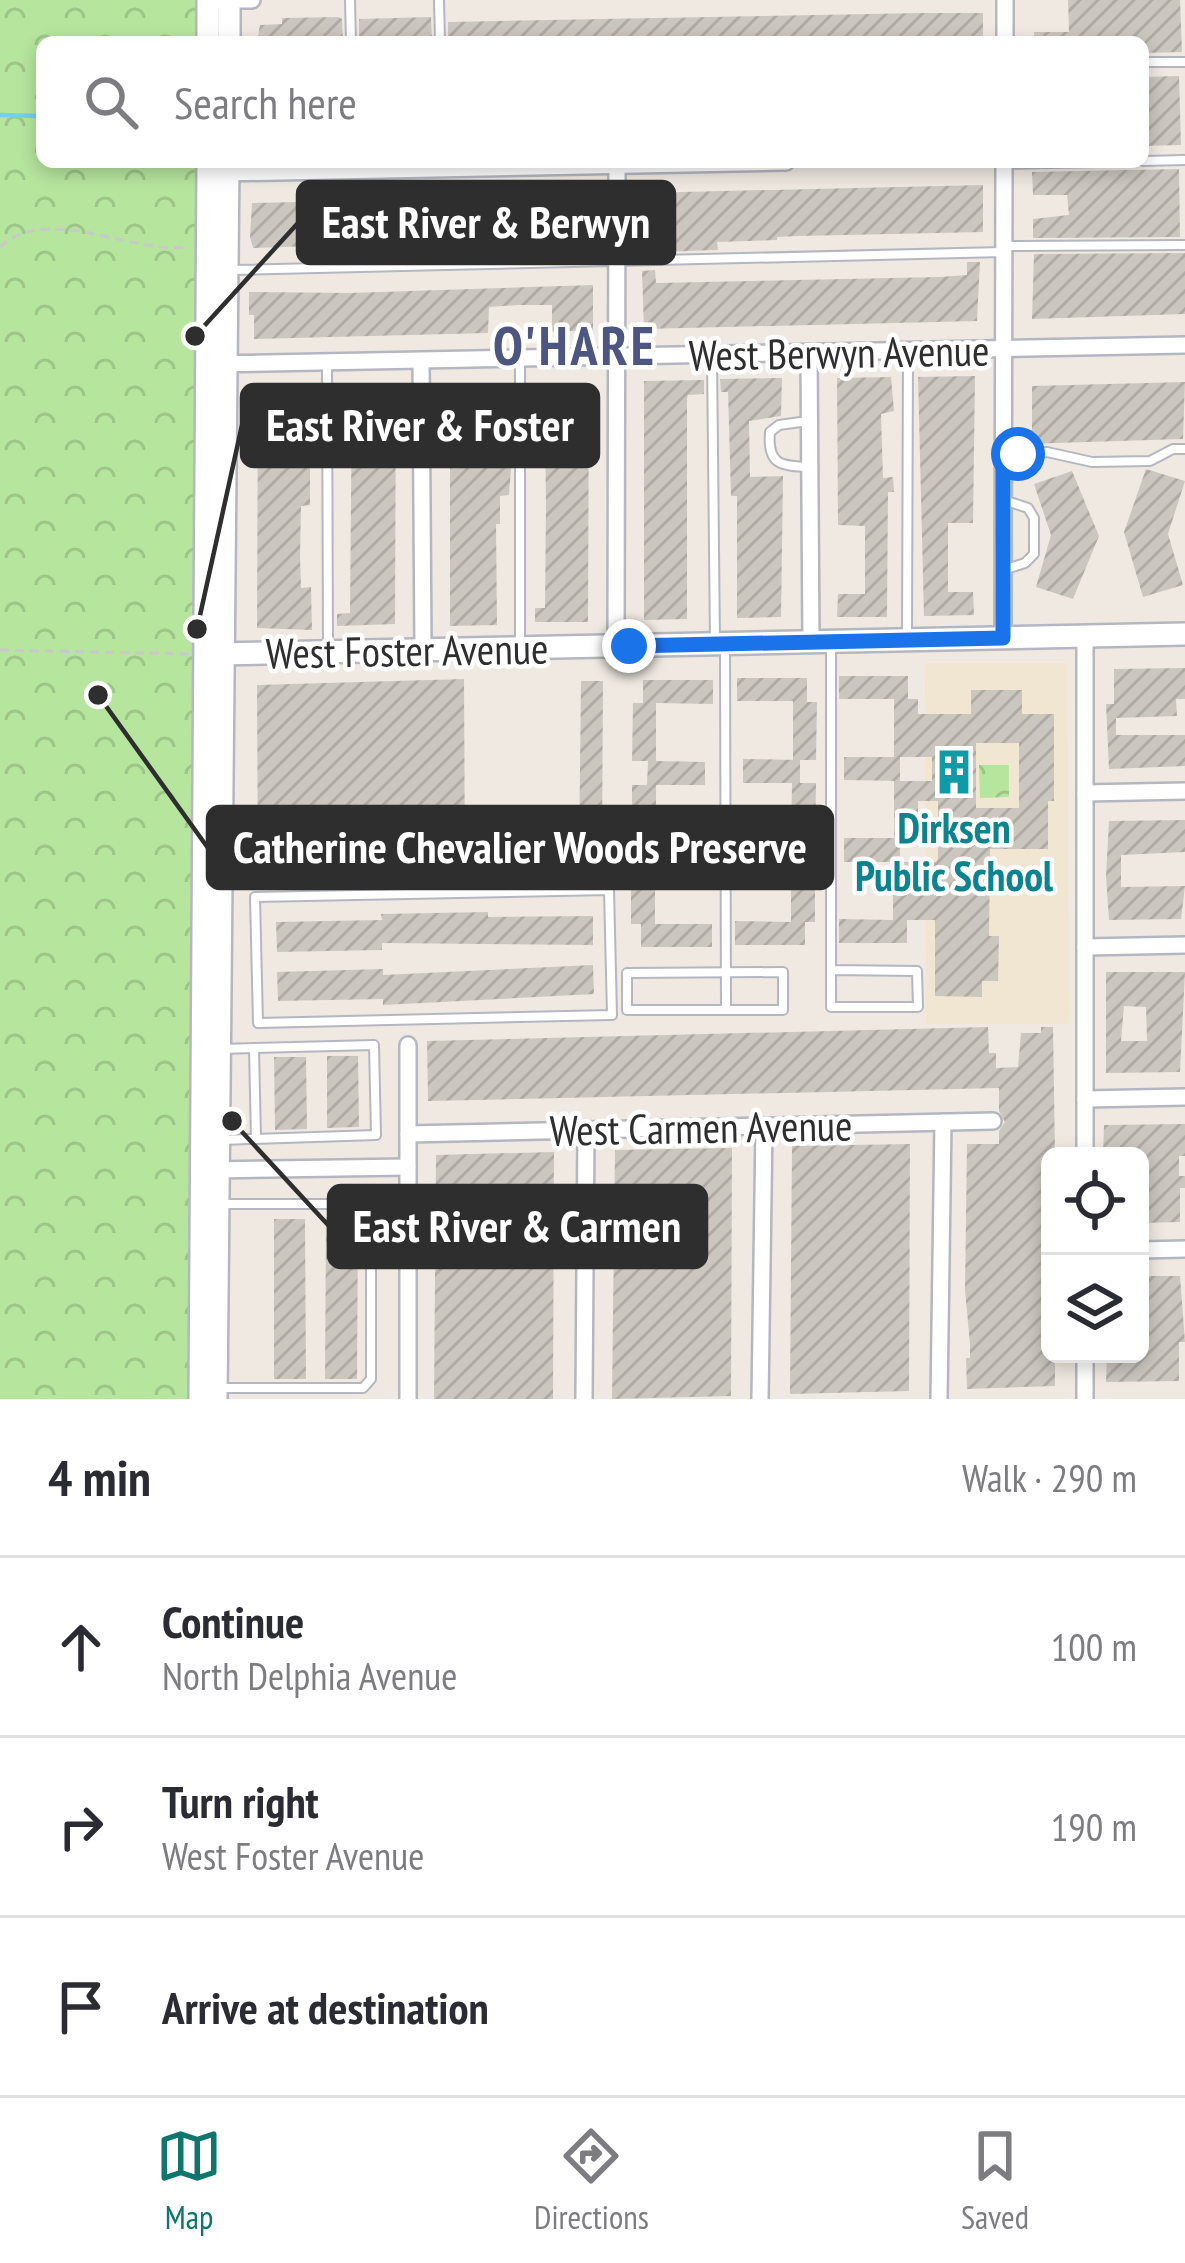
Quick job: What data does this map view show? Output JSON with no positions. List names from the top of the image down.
{
  "streets": {
    "main road": ["West Foster Avenue"],
    "street": ["West Berwyn Avenue", "West Carmen Avenue"]
  },
  "districts": ["O'HARE"],
  "places": {
    "other": [
      "East River & Berwyn",
      "East River & Foster",
      "Catherine Chevalier Woods Preserve",
      "East River & Carmen"
    ],
    "building": ["Dirksen Public School"]
  },
  "page": {
    "search": "Search here",
    "heading": ["4 min", "Walk · 290 m"],
    "list": [
      ["Continue", "North Delphia Avenue", "100 m"],
      ["Turn right", "West Foster Avenue", "190 m"],
      "Arrive at destination"
    ],
    "nav": ["Map", "Directions", "Saved"]
  }
}
